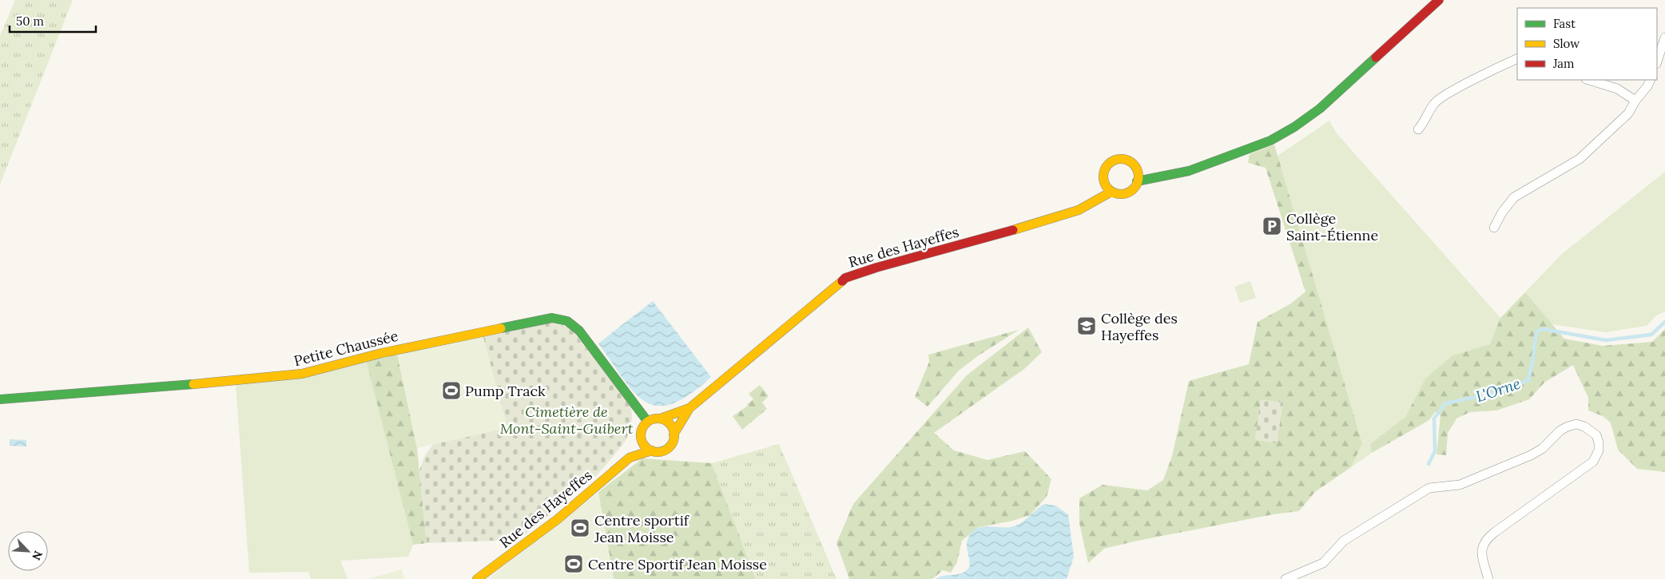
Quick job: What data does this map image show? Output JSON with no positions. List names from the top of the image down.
{
  "streets": {
    "street": ["Rue des Hayeffes", "Petite Chaussée"]
  },
  "crossings": [
    ["Rue des Hayeffes", "Petite Chaussée"]
  ],
  "water": ["L'Orne"],
  "parks": ["Cimetière de Mont-Saint-Guibert"],
  "places": {
    "parking": ["Collège Saint-Étienne"],
    "school or university": ["Collège des Hayeffes"],
    "sports": ["Pump Track", "Centre sportif Jean Moisse", "Centre Sportif Jean Moisse"]
  },
  "legend": ["Fast", "Slow", "Jam"],
  "scale_bar": "50 m",
  "north": "bottom right"
}
